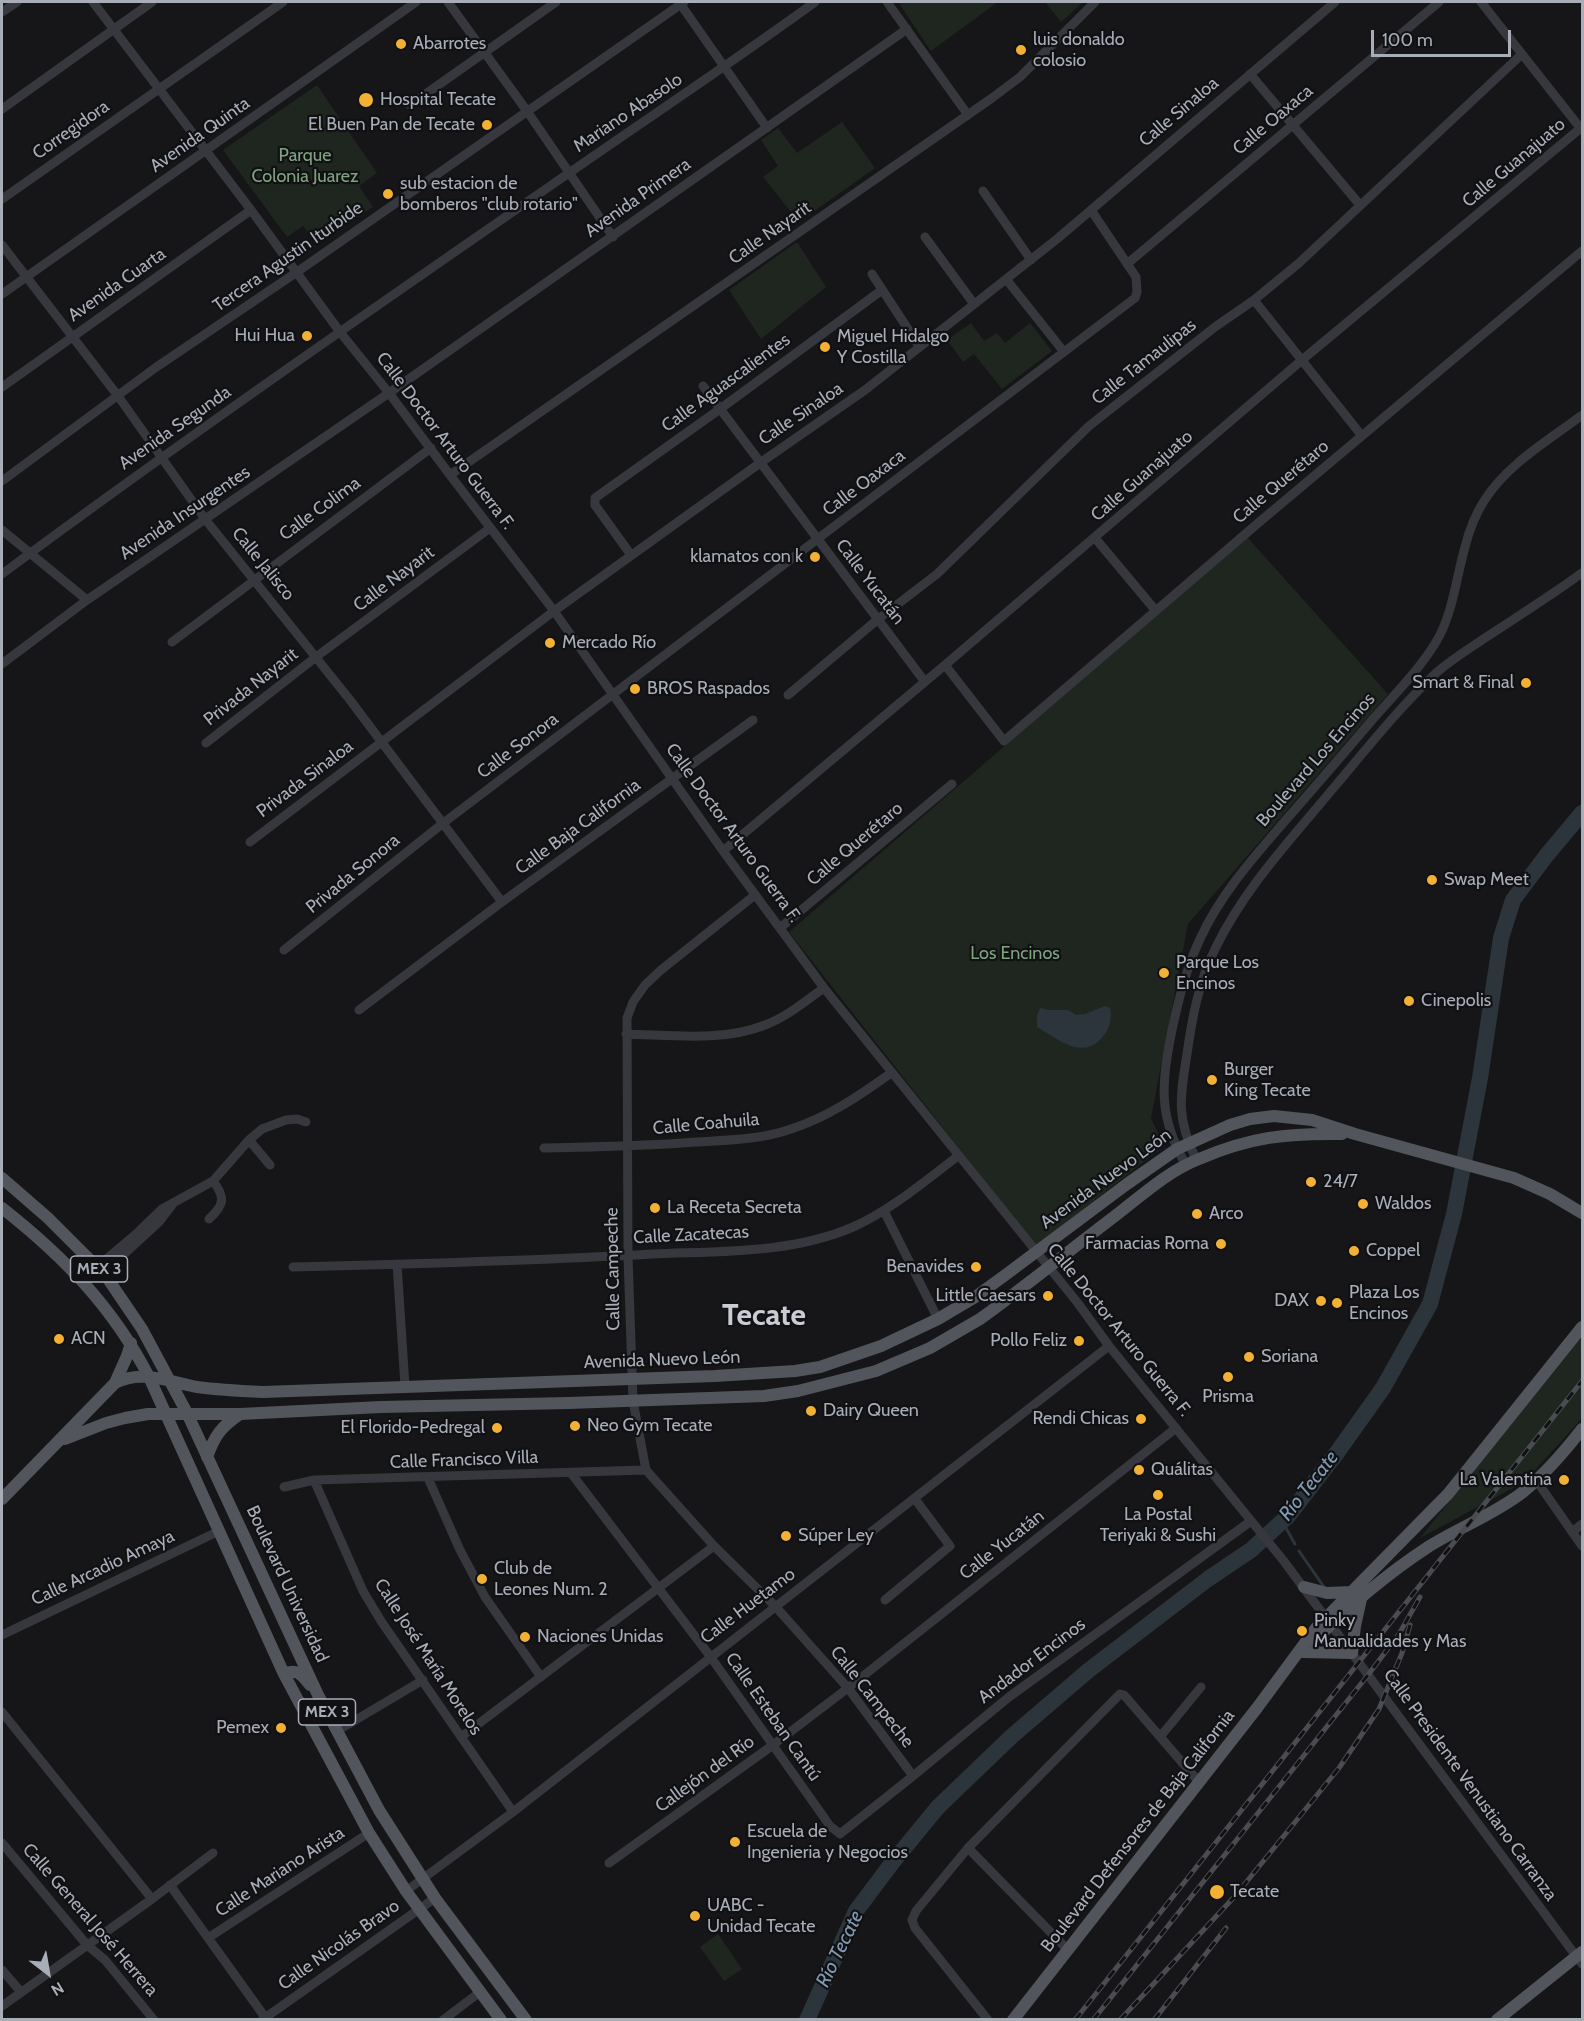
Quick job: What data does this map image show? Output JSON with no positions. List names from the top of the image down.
{
  "streets": {
    "main road": [
      "Avenida Nuevo León",
      "MEX 3",
      "Boulevard Universidad",
      "Boulevard Defensores de Baja California"
    ],
    "street": [
      "Calle Sinaloa",
      "Mariano Abasolo",
      "Calle Oaxaca",
      "Corregidora",
      "Avenida Quinta",
      "Calle Guanajuato",
      "Avenida Primera",
      "Calle Nayarit",
      "Tercera Agustin Iturbide",
      "Avenida Cuarta",
      "Calle Tamaulipas",
      "Calle Aguascalientes",
      "Avenida Segunda",
      "Calle Doctor Arturo Guerra F.",
      "Calle Querétaro",
      "Calle Colima",
      "Avenida Insurgentes",
      "Calle Jalisco",
      "Calle Yucatán",
      "Privada Nayarit",
      "Calle Sonora",
      "Boulevard Los Encinos",
      "Privada Sinaloa",
      "Calle Baja California",
      "Privada Sonora",
      "Calle Coahuila",
      "Calle Zacatecas",
      "Calle Campeche",
      "Calle Francisco Villa",
      "Calle Arcadio Amaya",
      "Calle Huetamo",
      "Calle José María Morelos",
      "Andador Encinos",
      "Calle Esteban Cantú",
      "Callejón del Río",
      "Calle Presidente Venustiano Carranza",
      "Calle Mariano Arista",
      "Calle General José Herrera",
      "Calle Nicolás Bravo"
    ]
  },
  "crossings": [
    ["Calle Sinaloa", "Calle Aguascalientes"],
    ["Calle Sinaloa", "Calle Doctor Arturo Guerra F."],
    ["Calle Sinaloa", "Calle Jalisco"],
    ["Calle Sinaloa", "Calle Yucatán"],
    ["Calle Sinaloa", "Privada Sinaloa"],
    ["Mariano Abasolo", "Avenida Segunda"],
    ["Mariano Abasolo", "Calle Doctor Arturo Guerra F."],
    ["Calle Oaxaca", "Calle Doctor Arturo Guerra F."],
    ["Calle Oaxaca", "Calle Yucatán"],
    ["Calle Oaxaca", "Calle Sonora"],
    ["Corregidora", "Calle Doctor Arturo Guerra F."],
    ["Avenida Quinta", "Calle Doctor Arturo Guerra F."],
    ["Avenida Quinta", "Calle Jalisco"],
    ["Calle Guanajuato", "Calle Doctor Arturo Guerra F."],
    ["Calle Guanajuato", "Calle Querétaro"],
    ["Calle Guanajuato", "Calle Yucatán"],
    ["Avenida Primera", "Calle Doctor Arturo Guerra F."],
    ["Avenida Primera", "Avenida Insurgentes"],
    ["Calle Nayarit", "Calle Doctor Arturo Guerra F."],
    ["Calle Nayarit", "Calle Jalisco"],
    ["Calle Nayarit", "Privada Nayarit"],
    ["Tercera Agustin Iturbide", "Calle Doctor Arturo Guerra F."],
    ["Tercera Agustin Iturbide", "Calle Jalisco"],
    ["Avenida Cuarta", "Calle Doctor Arturo Guerra F."],
    ["Avenida Cuarta", "Calle Jalisco"],
    ["Calle Tamaulipas", "Calle Yucatán"],
    ["Calle Aguascalientes", "Calle Yucatán"],
    ["Avenida Segunda", "Calle Doctor Arturo Guerra F."],
    ["Avenida Segunda", "Calle Jalisco"],
    ["Calle Doctor Arturo Guerra F.", "Calle Querétaro"],
    ["Calle Doctor Arturo Guerra F.", "Calle Colima"],
    ["Calle Doctor Arturo Guerra F.", "Avenida Insurgentes"],
    ["Calle Doctor Arturo Guerra F.", "Calle Yucatán"],
    ["Calle Doctor Arturo Guerra F.", "Calle Sonora"],
    ["Calle Doctor Arturo Guerra F.", "Calle Baja California"],
    ["Calle Doctor Arturo Guerra F.", "Calle Coahuila"],
    ["Calle Doctor Arturo Guerra F.", "Avenida Nuevo León"],
    ["Calle Doctor Arturo Guerra F.", "Calle Zacatecas"],
    ["Calle Doctor Arturo Guerra F.", "Calle Campeche"],
    ["Calle Doctor Arturo Guerra F.", "Calle Huetamo"],
    ["Calle Doctor Arturo Guerra F.", "Andador Encinos"],
    ["Calle Doctor Arturo Guerra F.", "Calle Presidente Venustiano Carranza"],
    ["Calle Colima", "Calle Jalisco"],
    ["Avenida Insurgentes", "Calle Jalisco"],
    ["Calle Jalisco", "Privada Nayarit"],
    ["Calle Jalisco", "Calle Sonora"],
    ["Calle Jalisco", "Privada Sinaloa"],
    ["Calle Jalisco", "Calle Baja California"],
    ["Calle Jalisco", "Privada Sonora"],
    ["Calle Yucatán", "Calle Campeche"],
    ["Calle Yucatán", "Callejón del Río"],
    ["Calle Sonora", "Privada Sonora"],
    ["Boulevard Los Encinos", "Avenida Nuevo León"],
    ["Calle Coahuila", "Calle Campeche"],
    ["Avenida Nuevo León", "MEX 3"],
    ["Avenida Nuevo León", "Calle Campeche"],
    ["Avenida Nuevo León", "Boulevard Universidad"],
    ["Calle Zacatecas", "Calle Campeche"],
    ["MEX 3", "Calle Arcadio Amaya"],
    ["MEX 3", "Calle Huetamo"],
    ["MEX 3", "Calle Mariano Arista"],
    ["MEX 3", "Calle Nicolás Bravo"],
    ["Calle Campeche", "Calle Francisco Villa"],
    ["Calle Campeche", "Calle Huetamo"],
    ["Calle Campeche", "Andador Encinos"],
    ["Calle Campeche", "Callejón del Río"],
    ["Calle Francisco Villa", "Calle José María Morelos"],
    ["Calle Francisco Villa", "Calle Esteban Cantú"],
    ["Boulevard Universidad", "Calle Huetamo"],
    ["Boulevard Universidad", "Calle Nicolás Bravo"],
    ["Calle Huetamo", "Calle José María Morelos"],
    ["Calle Huetamo", "Calle Esteban Cantú"],
    ["Andador Encinos", "Calle Esteban Cantú"],
    ["Calle Esteban Cantú", "Callejón del Río"],
    ["Calle Presidente Venustiano Carranza", "Boulevard Defensores de Baja California"]
  ],
  "districts": ["Tecate"],
  "water": ["Río Tecate"],
  "parks": ["Parque Colonia Juarez", "Los Encinos"],
  "places": [
    "Abarrotes",
    "luis donaldo colosio",
    "Hospital Tecate",
    "El Buen Pan de Tecate",
    "sub estacion de bomberos \"club rotario\"",
    "Hui Hua",
    "Miguel Hidalgo Y Costilla",
    "klamatos con k",
    "Mercado Río",
    "Smart & Final",
    "BROS Raspados",
    "Swap Meet",
    "Parque Los Encinos",
    "Cinepolis",
    "Burger King Tecate",
    "24/7",
    "Waldos",
    "La Receta Secreta",
    "Arco",
    "Farmacias Roma",
    "Coppel",
    "Benavides",
    "Little Caesars",
    "DAX",
    "Plaza Los Encinos",
    "ACN",
    "Pollo Feliz",
    "Soriana",
    "Prisma",
    "Dairy Queen",
    "Rendi Chicas",
    "Neo Gym Tecate",
    "El Florido-Pedregal",
    "Quálitas",
    "La Valentina",
    "La Postal Teriyaki & Sushi",
    "Súper Ley",
    "Club de Leones Num. 2",
    "Pinky Manualidades y Mas",
    "Naciones Unidas",
    "Pemex",
    "Escuela de Ingenieria y Negocios",
    "Tecate",
    "UABC - Unidad Tecate"
  ],
  "scale_bar": "100 m",
  "north": "bottom right"
}
